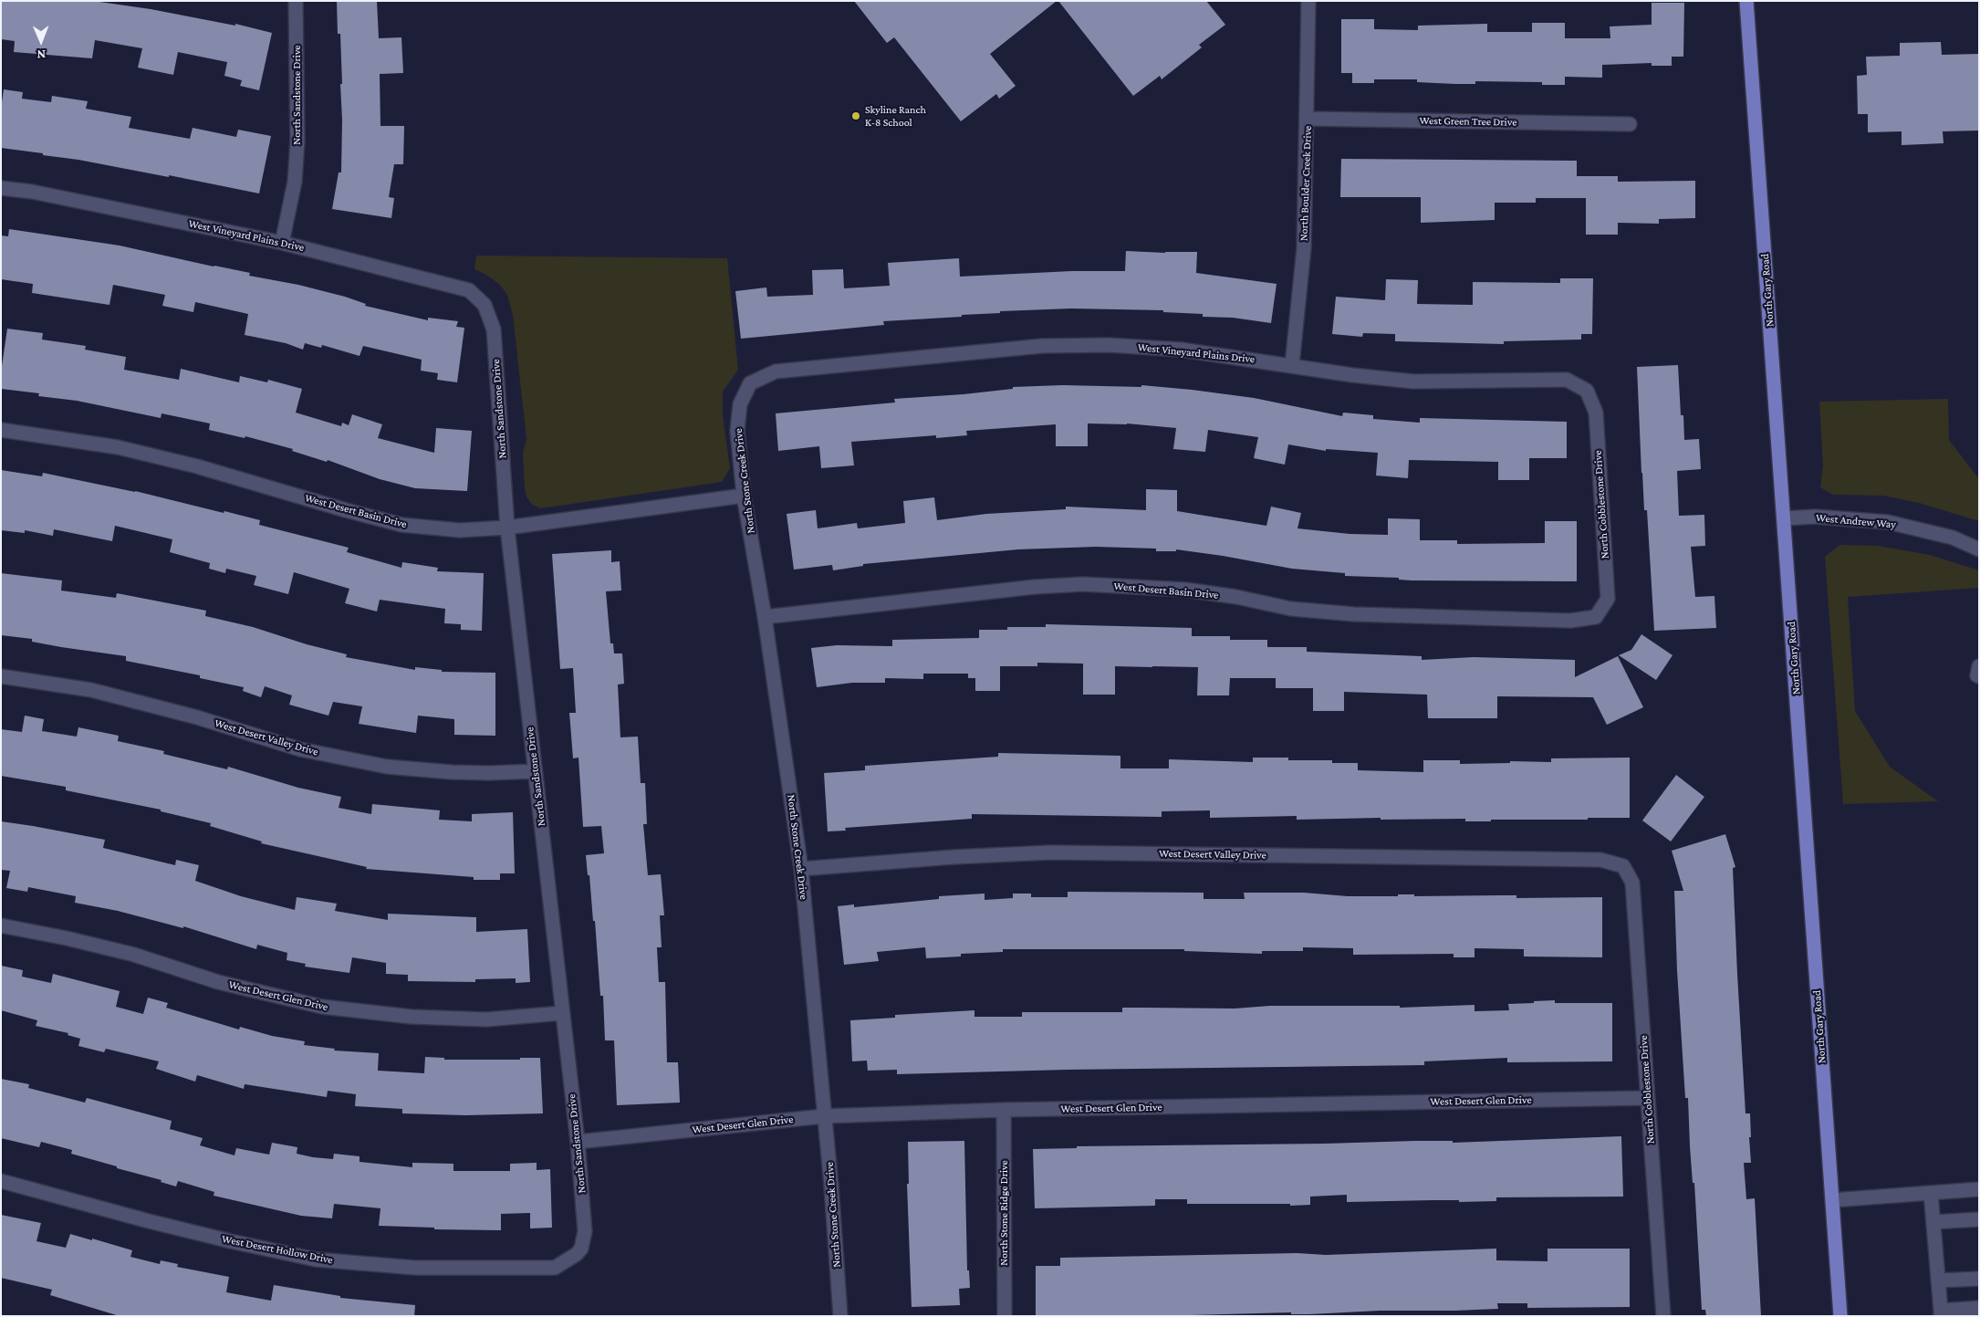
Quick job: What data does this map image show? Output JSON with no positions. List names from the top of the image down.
{
  "streets": {
    "main road": ["North Gary Road"],
    "street": [
      "North Sandstone Drive",
      "West Green Tree Drive",
      "North Boulder Creek Drive",
      "West Vineyard Plains Drive",
      "North Stone Creek Drive",
      "North Cobblestone Drive",
      "West Desert Basin Drive",
      "West Andrew Way",
      "West Desert Valley Drive",
      "West Desert Glen Drive",
      "North Stone Ridge Drive",
      "West Desert Hollow Drive"
    ]
  },
  "crossings": [
    ["North Sandstone Drive", "West Vineyard Plains Drive"],
    ["North Sandstone Drive", "West Desert Basin Drive"],
    ["North Sandstone Drive", "West Desert Valley Drive"],
    ["North Sandstone Drive", "West Desert Glen Drive"],
    ["North Sandstone Drive", "West Desert Hollow Drive"],
    ["West Green Tree Drive", "North Boulder Creek Drive"],
    ["North Boulder Creek Drive", "West Vineyard Plains Drive"],
    ["West Vineyard Plains Drive", "North Stone Creek Drive"],
    ["West Vineyard Plains Drive", "North Cobblestone Drive"],
    ["North Gary Road", "West Andrew Way"],
    ["North Stone Creek Drive", "West Desert Basin Drive"],
    ["North Stone Creek Drive", "West Desert Valley Drive"],
    ["North Stone Creek Drive", "West Desert Glen Drive"],
    ["North Cobblestone Drive", "West Desert Basin Drive"],
    ["North Cobblestone Drive", "West Desert Valley Drive"],
    ["North Cobblestone Drive", "West Desert Glen Drive"],
    ["West Desert Glen Drive", "North Stone Ridge Drive"]
  ],
  "places": ["Skyline Ranch K-8 School"],
  "north": "bottom"
}
